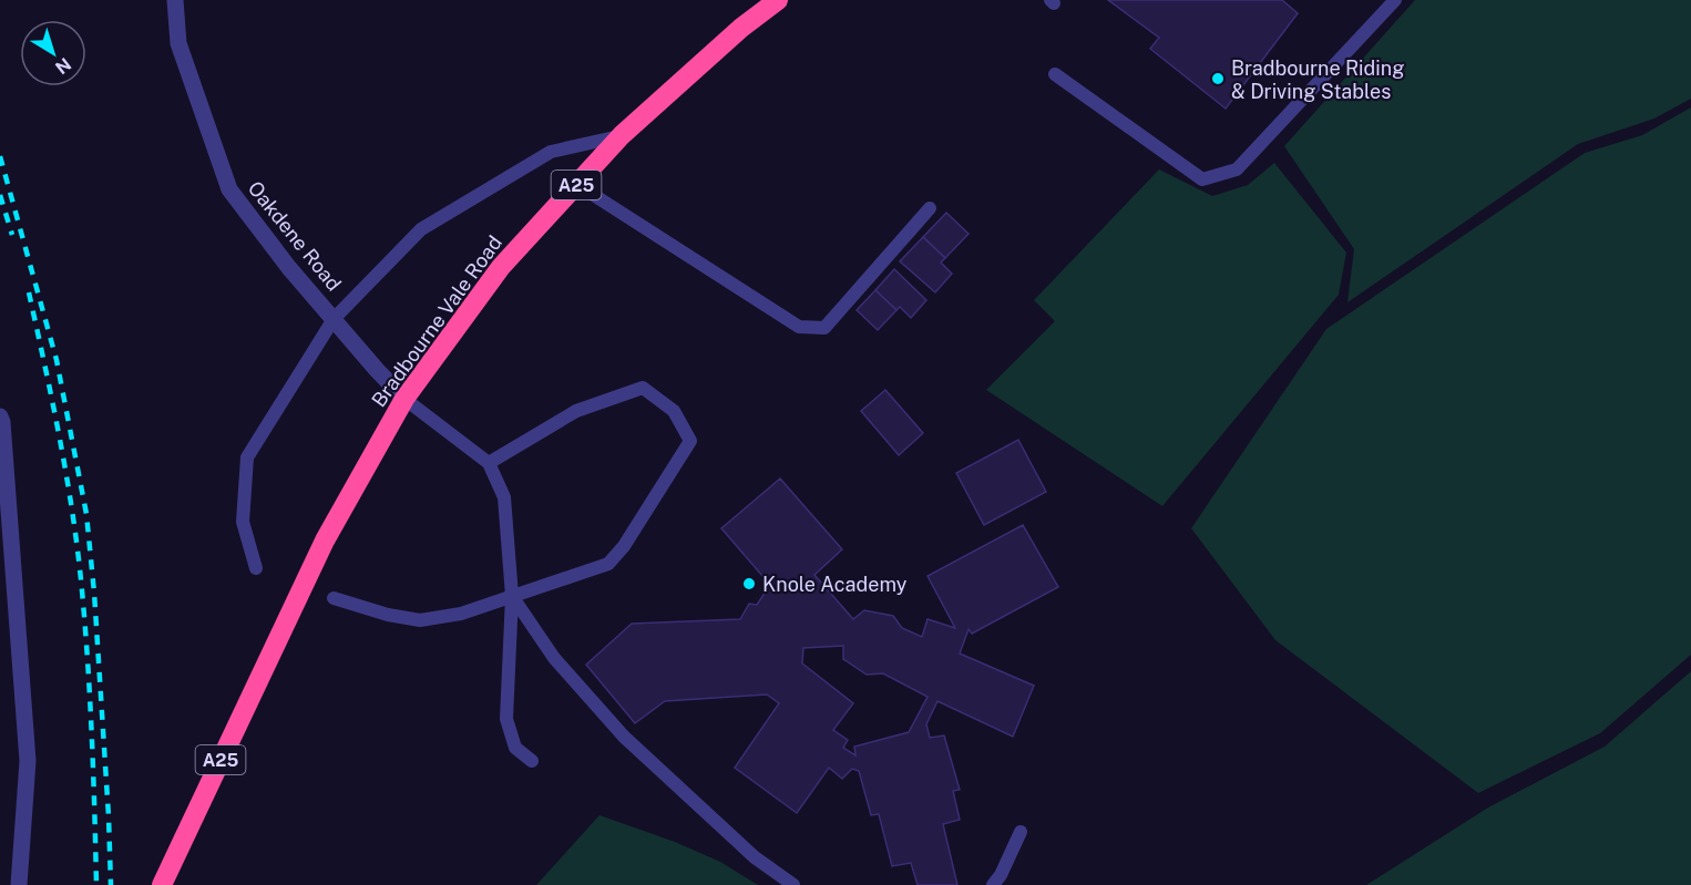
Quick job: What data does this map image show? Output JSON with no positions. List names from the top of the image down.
{
  "streets": {
    "highway": ["A25", "Bradbourne Vale Road"],
    "street": ["Oakdene Road"]
  },
  "crossings": [
    ["Oakdene Road", "Bradbourne Vale Road"]
  ],
  "places": ["Bradbourne Riding & Driving Stables", "Knole Academy"],
  "north": "bottom right"
}
